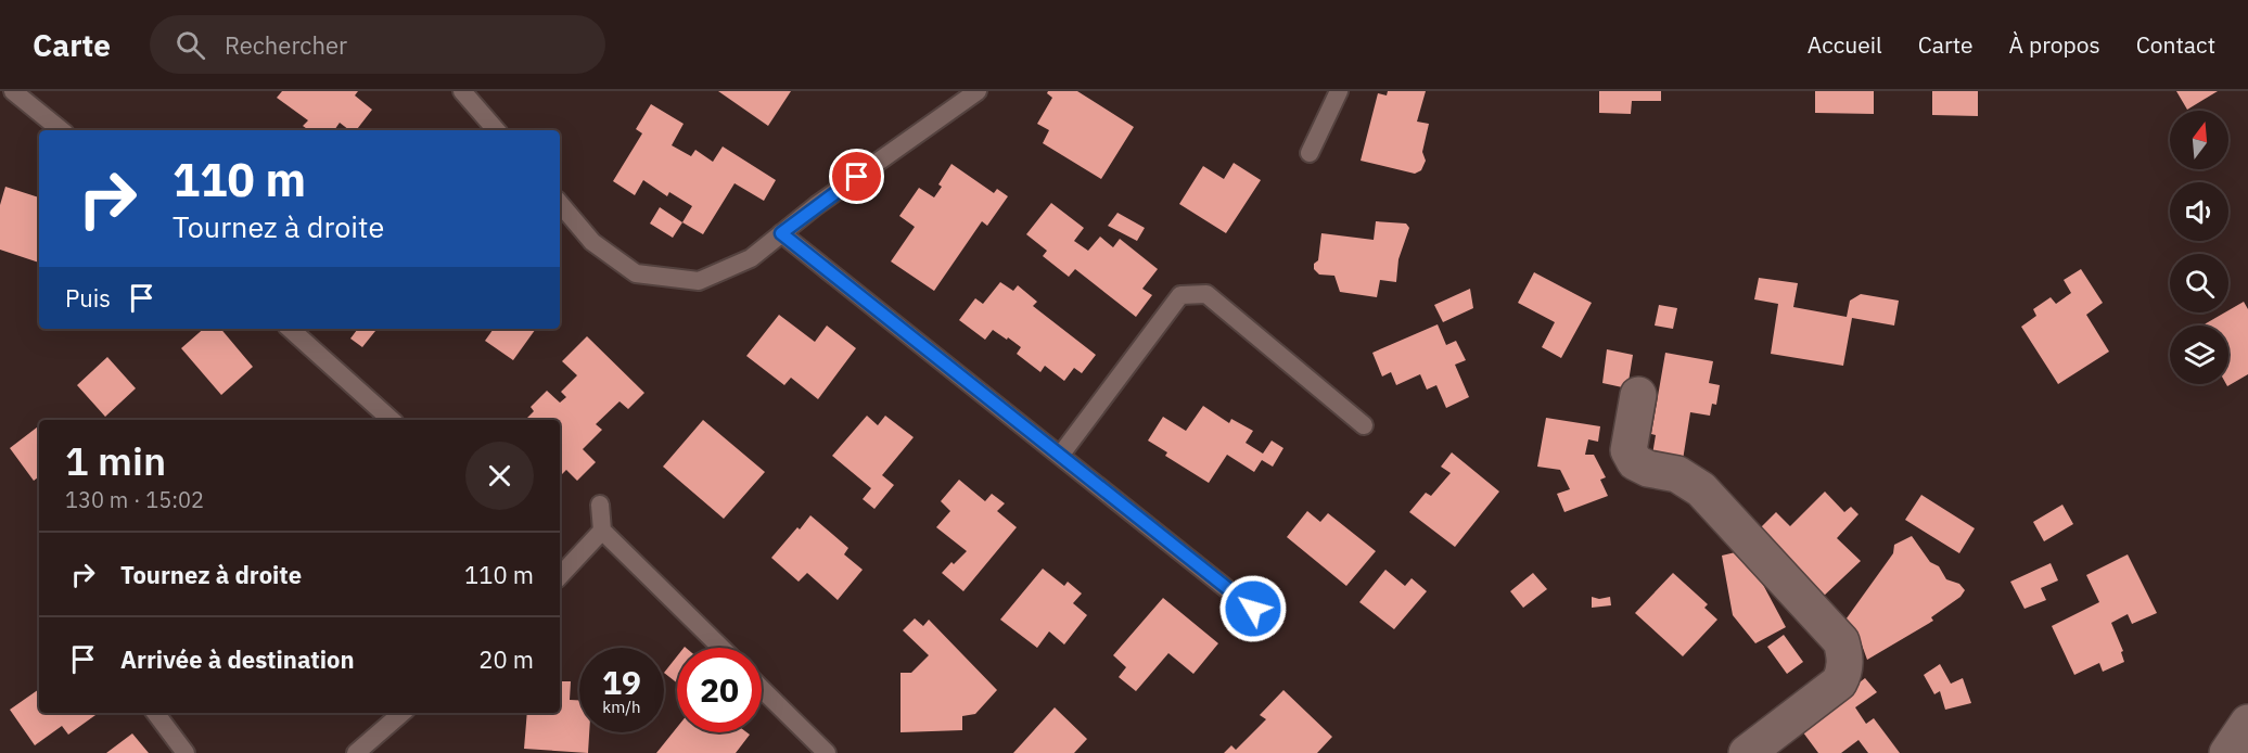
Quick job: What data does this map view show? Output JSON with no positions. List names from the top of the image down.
{
  "north": "top",
  "page": {
    "header": "Carte",
    "search": "Rechercher",
    "nav": [
      "Accueil",
      "Carte",
      "À propos",
      "Contact"
    ],
    "turn": ["110 m", "Tournez à droite"],
    "then": "Puis",
    "heading": ["1 min", "130 m · 15:02"],
    "list": [
      {
        "name": "Tournez à droite",
        "value": "110 m"
      },
      {
        "name": "Arrivée à destination",
        "value": "20 m"
      }
    ],
    "speed": "19 km/h",
    "limit": "20"
  }
}
